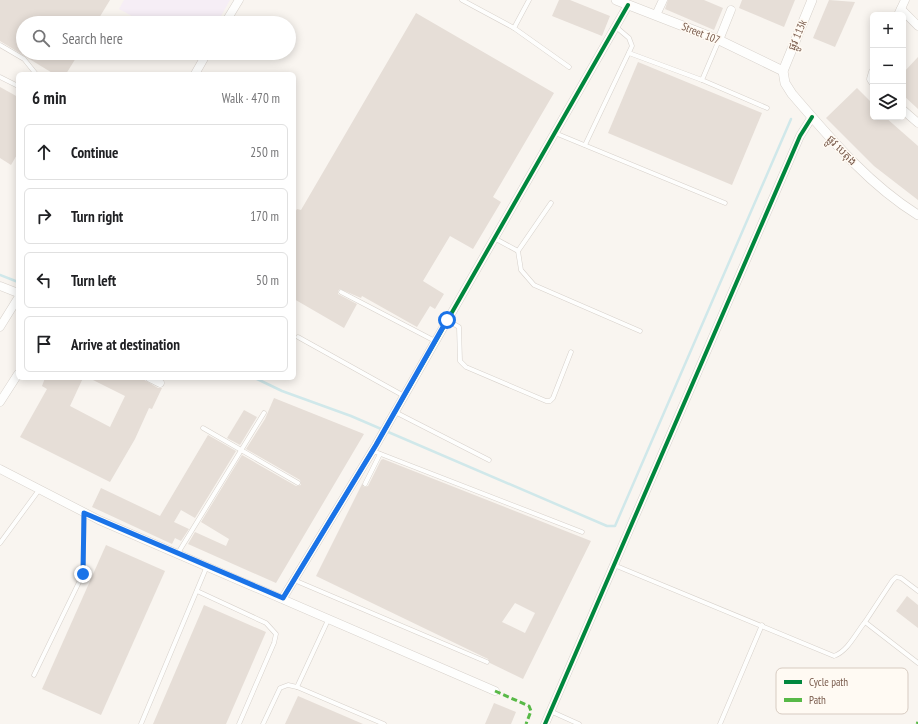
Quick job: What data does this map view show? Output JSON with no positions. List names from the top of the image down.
{
  "streets": {
    "street": ["Street 107", "ផ្លូវ 113k", "ផ្លូវ បេតុង"]
  },
  "crossings": [
    ["Street 107", "ផ្លូវ 113k"],
    ["Street 107", "ផ្លូវ បេតុង"],
    ["ផ្លូវ 113k", "ផ្លូវ បេតុង"]
  ],
  "legend": ["Cycle path", "Path"],
  "page": {
    "map_buttons": ["+", "−"],
    "search": "Search here",
    "heading": ["6 min", "Walk · 470 m"],
    "list": [
      ["Continue", "250 m"],
      ["Turn right", "170 m"],
      ["Turn left", "50 m"],
      "Arrive at destination"
    ]
  }
}
